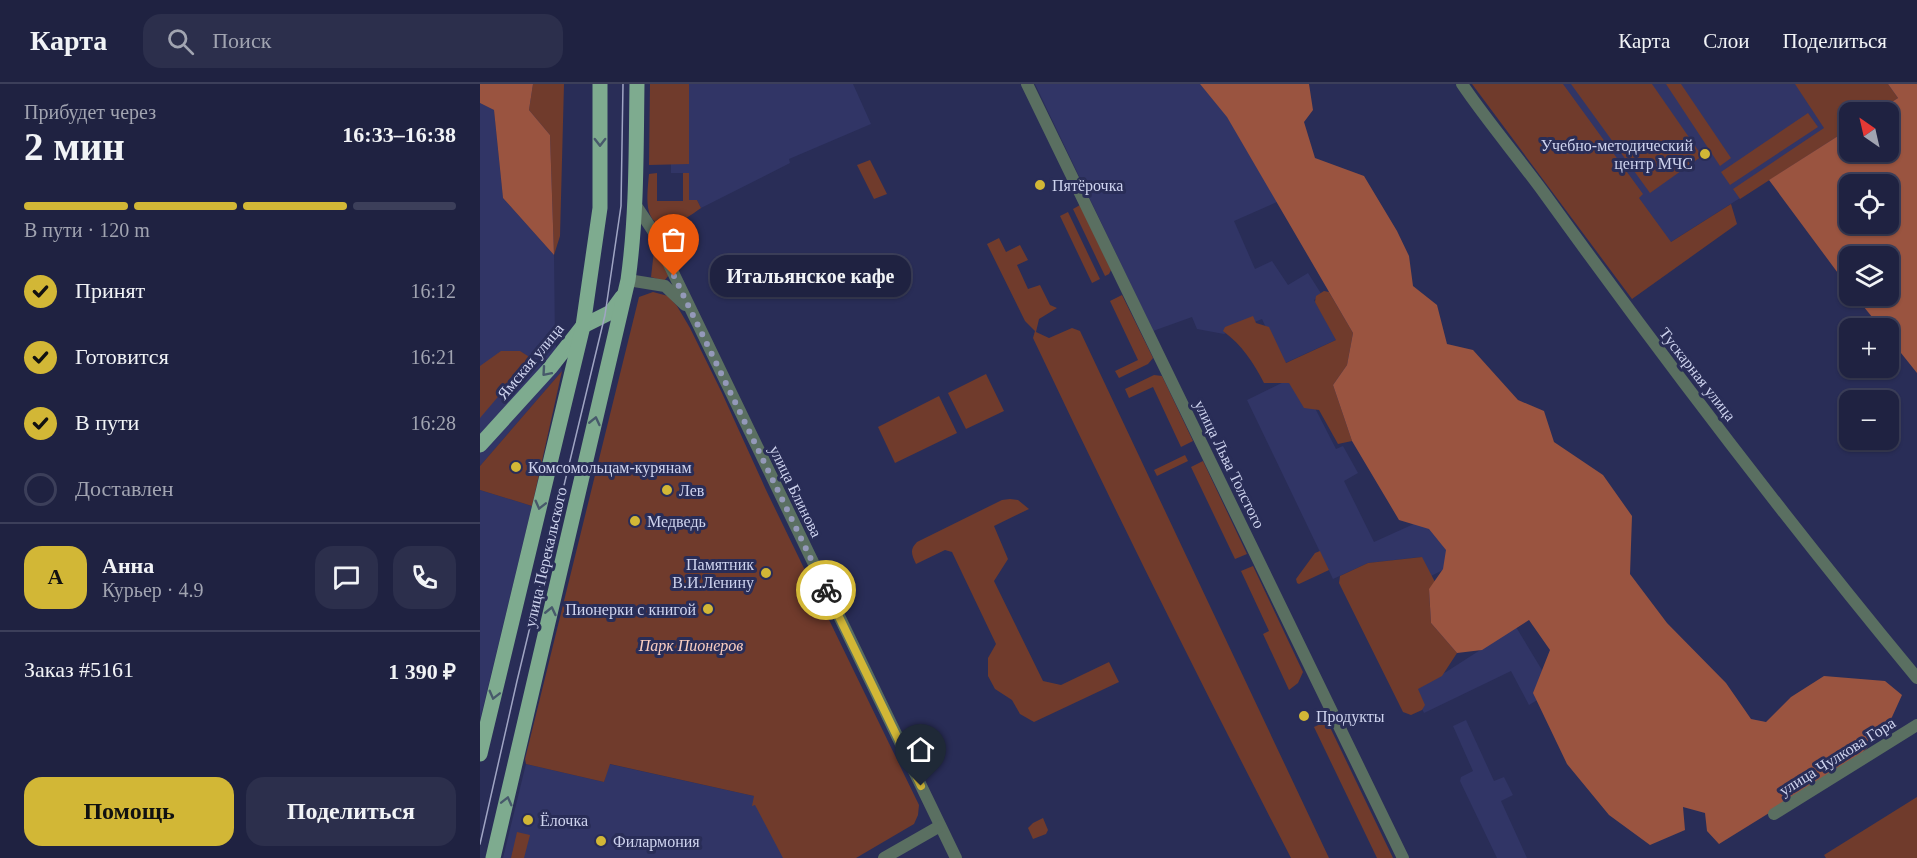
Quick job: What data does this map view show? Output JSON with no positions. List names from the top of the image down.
{
  "streets": {
    "main road": ["Ямская улица", "улица Перекальского"],
    "street": [
      "Тускарная улица",
      "улица Льва Толстого",
      "улица Блинова",
      "улица Чулкова Гора"
    ]
  },
  "crossings": [
    ["Ямская улица", "улица Перекальского"],
    ["улица Блинова", "улица Перекальского"]
  ],
  "one_way": ["Ямская улица"],
  "parks": ["Парк Пионеров"],
  "places": [
    "Учебно-методический центр МЧС",
    "Пятёрочка",
    "Итальянское кафе",
    "Комсомольцам-курянам",
    "Лев",
    "Медведь",
    "Памятник В.И.Ленину",
    "Пионерки с книгой",
    "Продукты",
    "Ёлочка",
    "Филармония"
  ],
  "north": "top left",
  "page": {
    "header": "Карта",
    "search": "Поиск",
    "nav": ["Карта", "Слои", "Поделиться"],
    "heading": ["2 мин", "Прибудет через", "16:33–16:38"],
    "panel": [
      "Анна",
      "Курьер · 4.9",
      "Заказ #5161",
      "1 390 ₽"
    ],
    "map_buttons": ["+", "−"],
    "bar": "В пути · 120 m",
    "bubble": "Итальянское кафе",
    "list": [
      ["Принят", "16:12"],
      ["Готовится", "16:21"],
      ["В пути", "16:28"],
      "Доставлен"
    ],
    "round": "А",
    "buttons": ["Помощь", "Поделиться"]
  }
}
